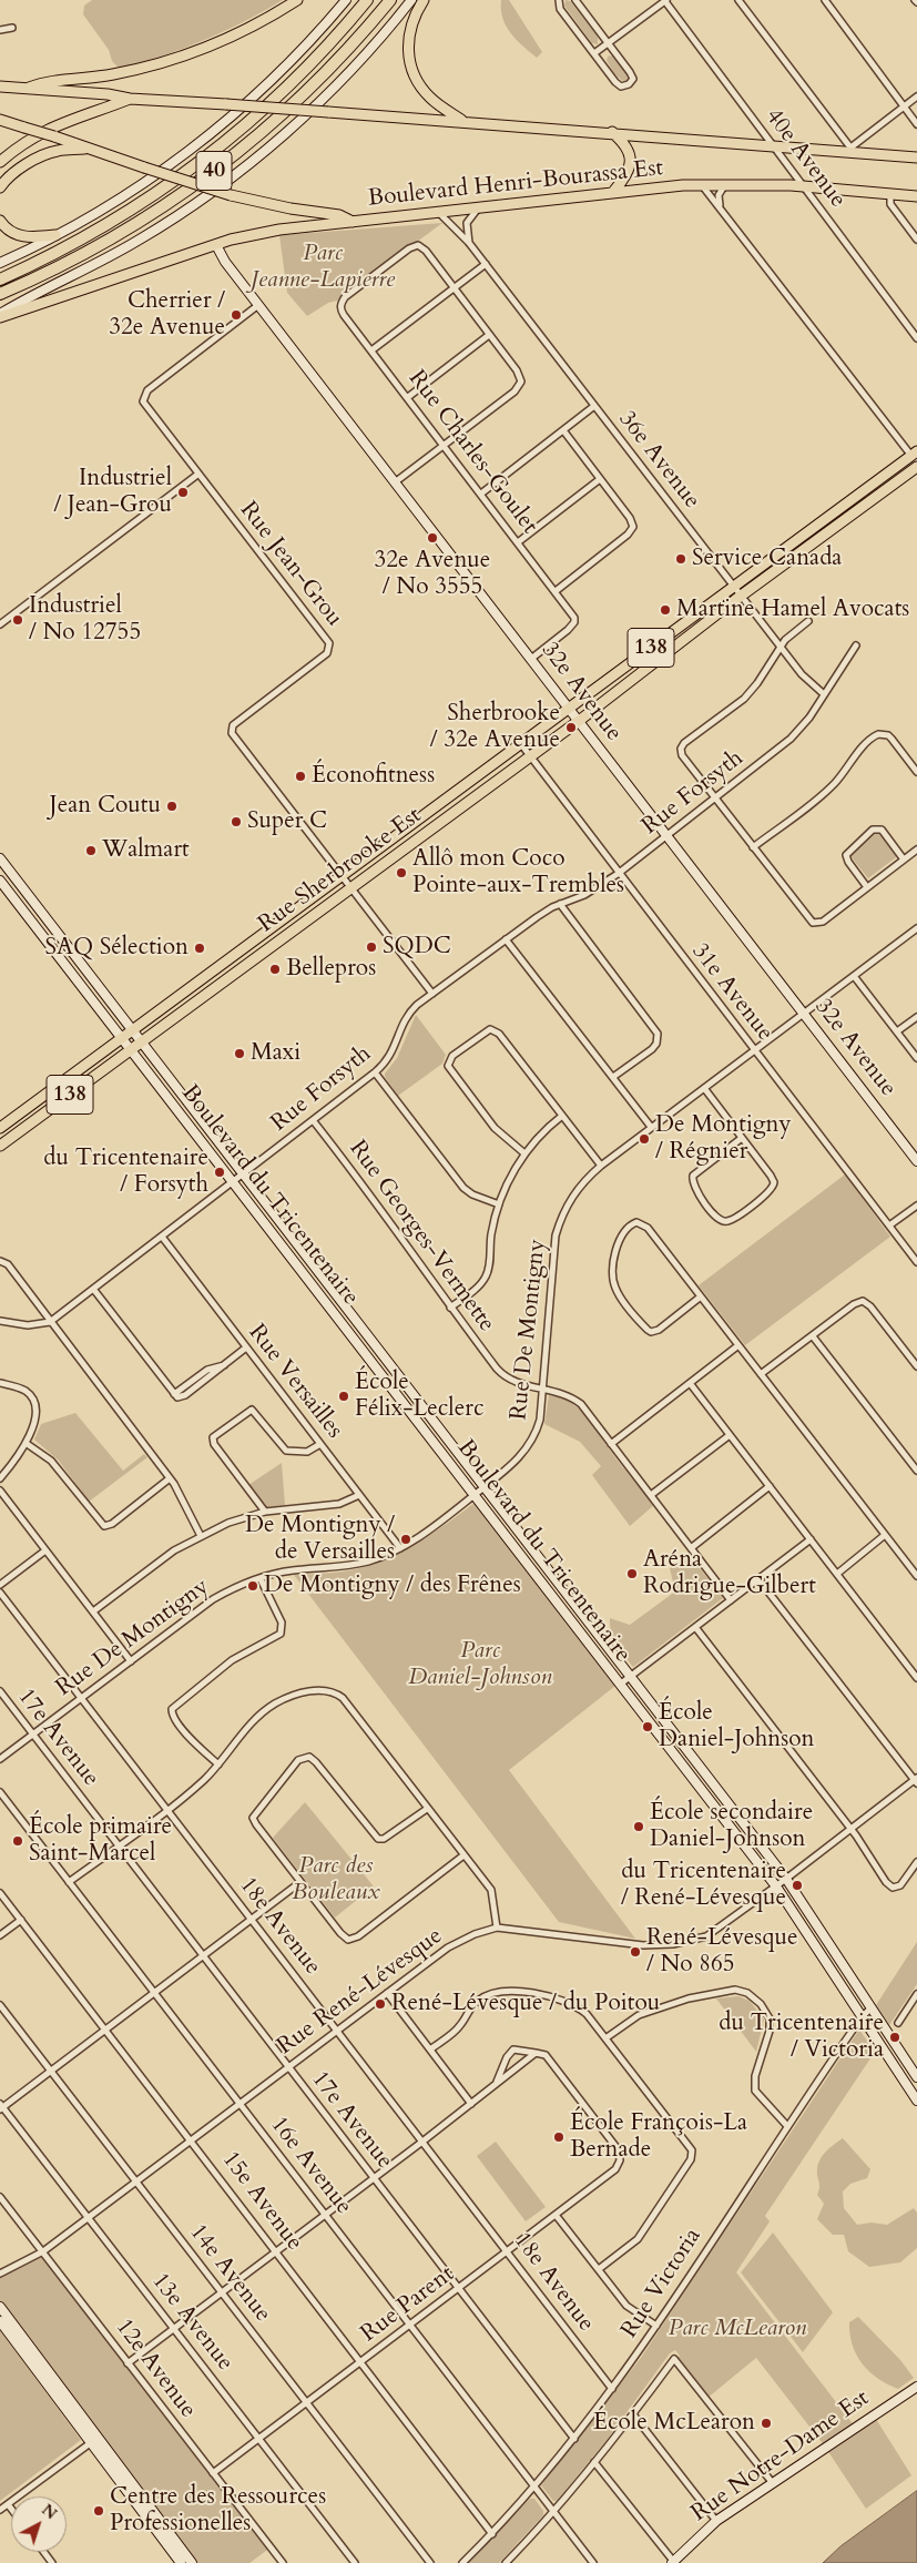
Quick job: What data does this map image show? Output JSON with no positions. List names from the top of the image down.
{
  "streets": {
    "highway": ["40"],
    "main road": ["Boulevard Henri-Bourassa Est", "138", "Rue Sherbrooke Est"],
    "street": [
      "40e Avenue",
      "Rue Charles-Goulet",
      "36e Avenue",
      "Rue Jean-Grou",
      "32e Avenue",
      "Rue Forsyth",
      "31e Avenue",
      "Boulevard du Tricentenaire",
      "Rue Georges-Vermette",
      "Rue De Montigny",
      "Rue Versailles",
      "17e Avenue",
      "18e Avenue",
      "Rue René-Lévesque",
      "16e Avenue",
      "15e Avenue",
      "14e Avenue",
      "Rue Victoria",
      "Rue Parent",
      "13e Avenue",
      "12e Avenue",
      "Rue Notre-Dame Est"
    ]
  },
  "crossings": [
    ["40e Avenue", "Boulevard Henri-Bourassa Est"],
    ["Boulevard Henri-Bourassa Est", "36e Avenue"],
    ["Rue Charles-Goulet", "32e Avenue"],
    ["36e Avenue", "Rue Forsyth"],
    ["36e Avenue", "Rue Sherbrooke Est"],
    ["Rue Jean-Grou", "32e Avenue"],
    ["Rue Jean-Grou", "Rue Sherbrooke Est"],
    ["32e Avenue", "Rue Forsyth"],
    ["32e Avenue", "Rue Sherbrooke Est"],
    ["32e Avenue", "Rue De Montigny"],
    ["Rue Forsyth", "31e Avenue"],
    ["Rue Forsyth", "Boulevard du Tricentenaire"],
    ["Rue Forsyth", "Rue Georges-Vermette"],
    ["Rue Forsyth", "Rue Versailles"],
    ["Rue Sherbrooke Est", "31e Avenue"],
    ["Rue Sherbrooke Est", "Boulevard du Tricentenaire"],
    ["31e Avenue", "Rue De Montigny"],
    ["Boulevard du Tricentenaire", "Rue De Montigny"],
    ["Boulevard du Tricentenaire", "Rue René-Lévesque"],
    ["Boulevard du Tricentenaire", "Rue Victoria"],
    ["Rue Georges-Vermette", "Rue De Montigny"],
    ["Rue De Montigny", "Rue Versailles"],
    ["Rue De Montigny", "17e Avenue"],
    ["Rue De Montigny", "18e Avenue"],
    ["17e Avenue", "Rue René-Lévesque"],
    ["17e Avenue", "Rue Victoria"],
    ["17e Avenue", "Rue Parent"],
    ["18e Avenue", "Rue René-Lévesque"],
    ["18e Avenue", "Rue Victoria"],
    ["18e Avenue", "Rue Parent"],
    ["Rue René-Lévesque", "16e Avenue"],
    ["Rue René-Lévesque", "15e Avenue"],
    ["Rue René-Lévesque", "14e Avenue"],
    ["Rue René-Lévesque", "13e Avenue"],
    ["Rue René-Lévesque", "12e Avenue"],
    ["16e Avenue", "Rue Victoria"],
    ["16e Avenue", "Rue Parent"],
    ["15e Avenue", "Rue Victoria"],
    ["15e Avenue", "Rue Parent"],
    ["14e Avenue", "Rue Parent"],
    ["Rue Parent", "13e Avenue"],
    ["Rue Parent", "12e Avenue"]
  ],
  "parks": [
    "Parc Jeanne-Lapierre",
    "Parc Daniel-Johnson",
    "Parc des Bouleaux",
    "Parc McLearon"
  ],
  "places": [
    "Cherrier / 32e Avenue",
    "Industriel / Jean-Grou",
    "32e Avenue / No 3555",
    "Service Canada",
    "Martine Hamel Avocats",
    "Industriel / No 12755",
    "Sherbrooke / 32e Avenue",
    "Éconofitness",
    "Jean Coutu",
    "Super C",
    "Walmart",
    "Allô mon Coco Pointe-aux-Trembles",
    "SQDC",
    "SAQ Sélection",
    "Bellepros",
    "Maxi",
    "De Montigny / Régnier",
    "du Tricentenaire / Forsyth",
    "École Félix-Leclerc",
    "De Montigny / de Versailles",
    "Aréna Rodrigue-Gilbert",
    "De Montigny / des Frênes",
    "École Daniel-Johnson",
    "École secondaire Daniel-Johnson",
    "École primaire Saint-Marcel",
    "du Tricentenaire / René-Lévesque",
    "René-Lévesque / No 865",
    "René-Lévesque / du Poitou",
    "du Tricentenaire / Victoria",
    "École François-La Bernade",
    "École McLearon",
    "Centre des Ressources Professionelles"
  ],
  "north": "top right"
}
